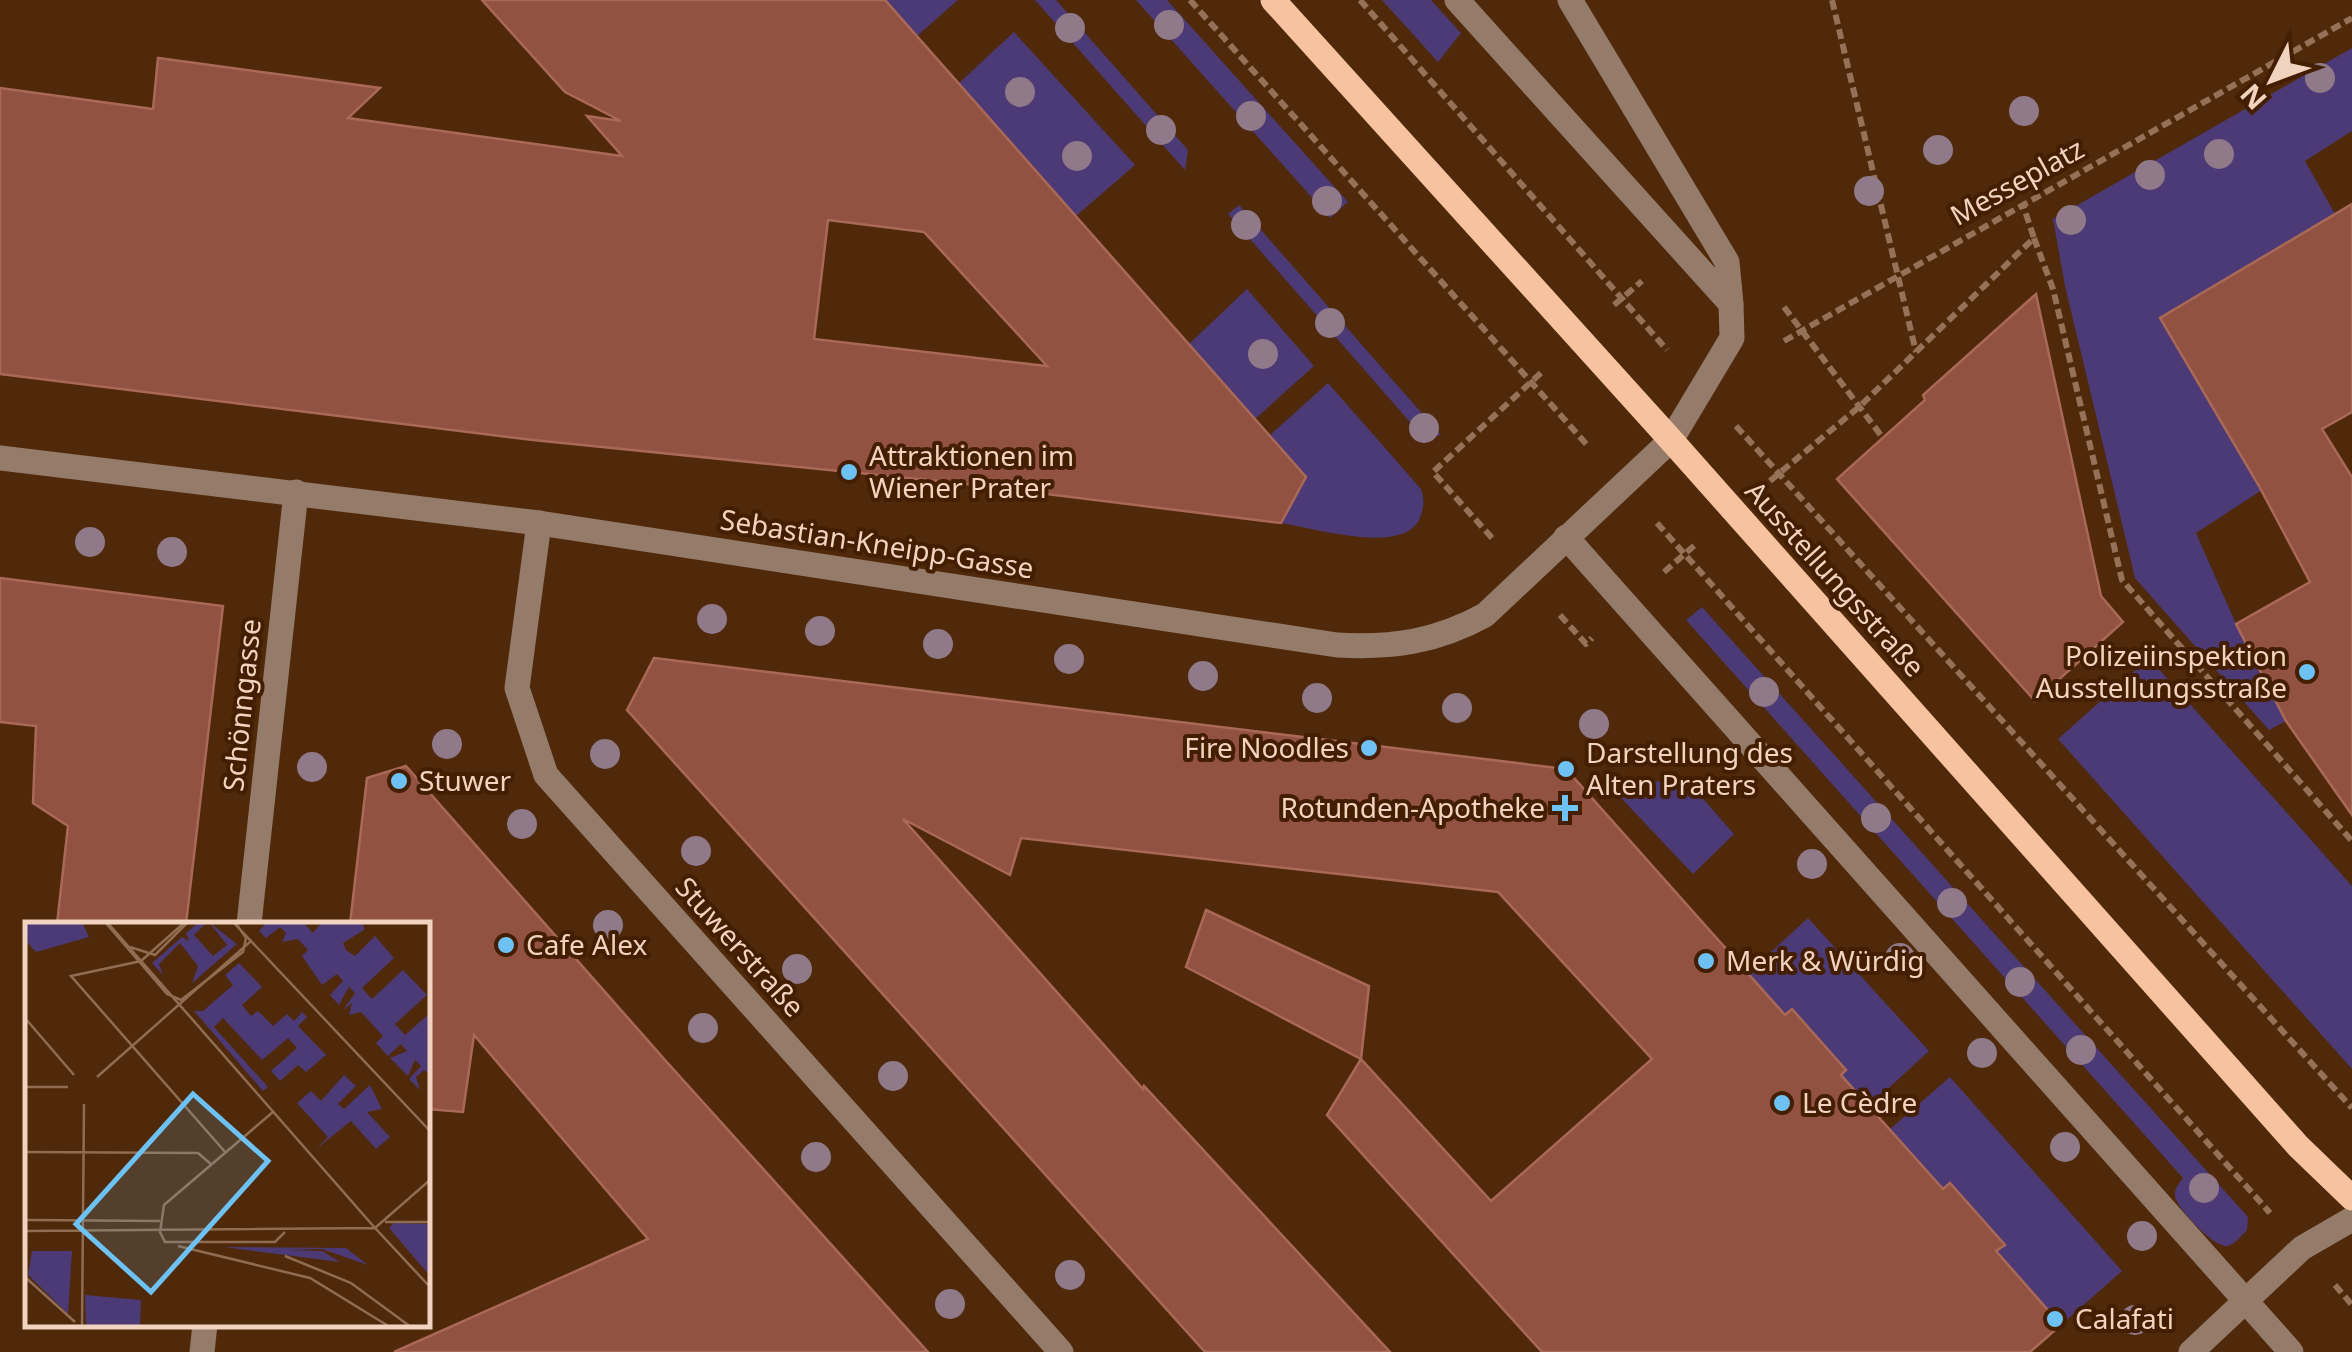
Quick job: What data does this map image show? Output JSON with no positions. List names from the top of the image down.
{
  "streets": {
    "main road": ["Ausstellungsstraße"],
    "street": ["Sebastian-Kneipp-Gasse", "Schönngasse", "Stuwerstraße"],
    "path": ["Messeplatz"]
  },
  "crossings": [
    ["Sebastian-Kneipp-Gasse", "Ausstellungsstraße"],
    ["Sebastian-Kneipp-Gasse", "Schönngasse"],
    ["Sebastian-Kneipp-Gasse", "Stuwerstraße"]
  ],
  "places": {
    "other": [
      "Attraktionen im Wiener Prater",
      "Polizeiinspektion Ausstellungsstraße",
      "Fire Noodles",
      "Darstellung des Alten Praters",
      "Stuwer",
      "Cafe Alex",
      "Merk & Würdig",
      "Le Cèdre",
      "Calafati"
    ],
    "health": ["Rotunden-Apotheke"]
  },
  "north": "bottom left"
}
